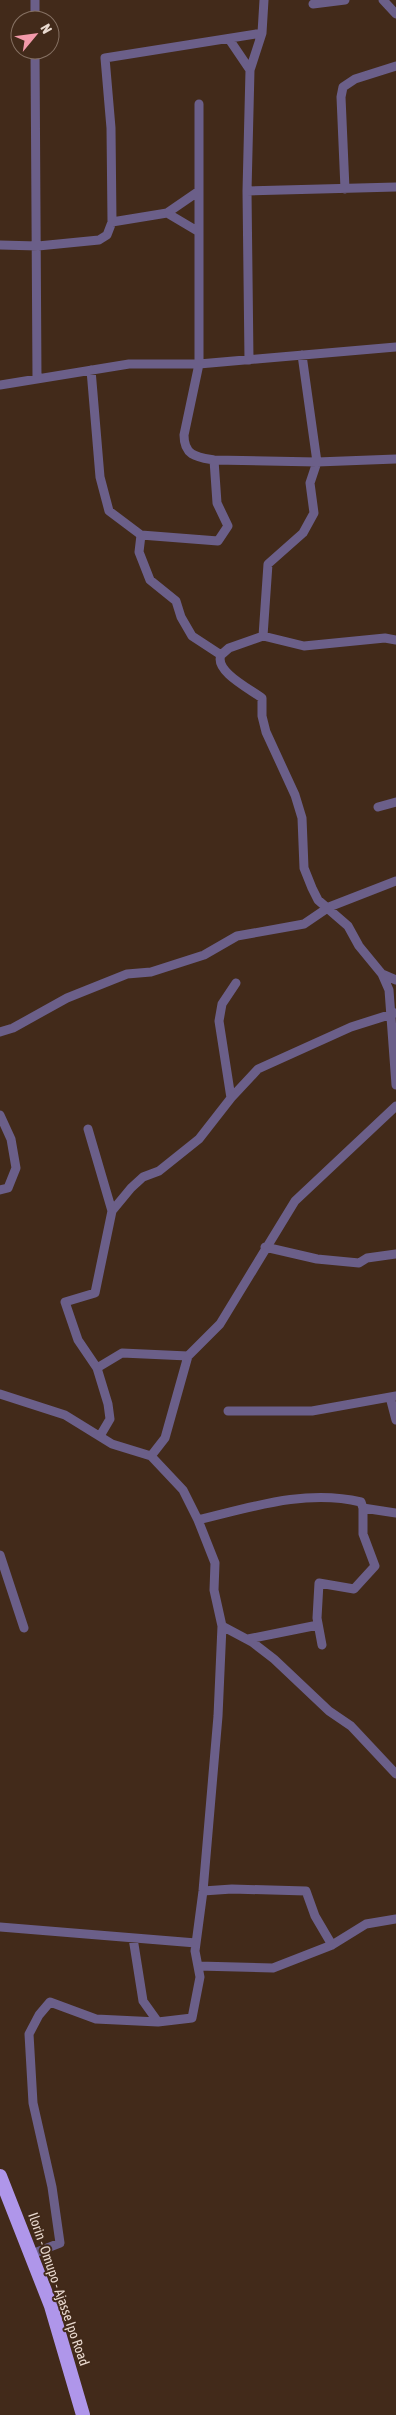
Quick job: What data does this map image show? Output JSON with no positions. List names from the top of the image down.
{
  "streets": {
    "highway": ["Ilorin - Omupo - Ajasse Ipo Road"]
  },
  "north": "top right"
}
